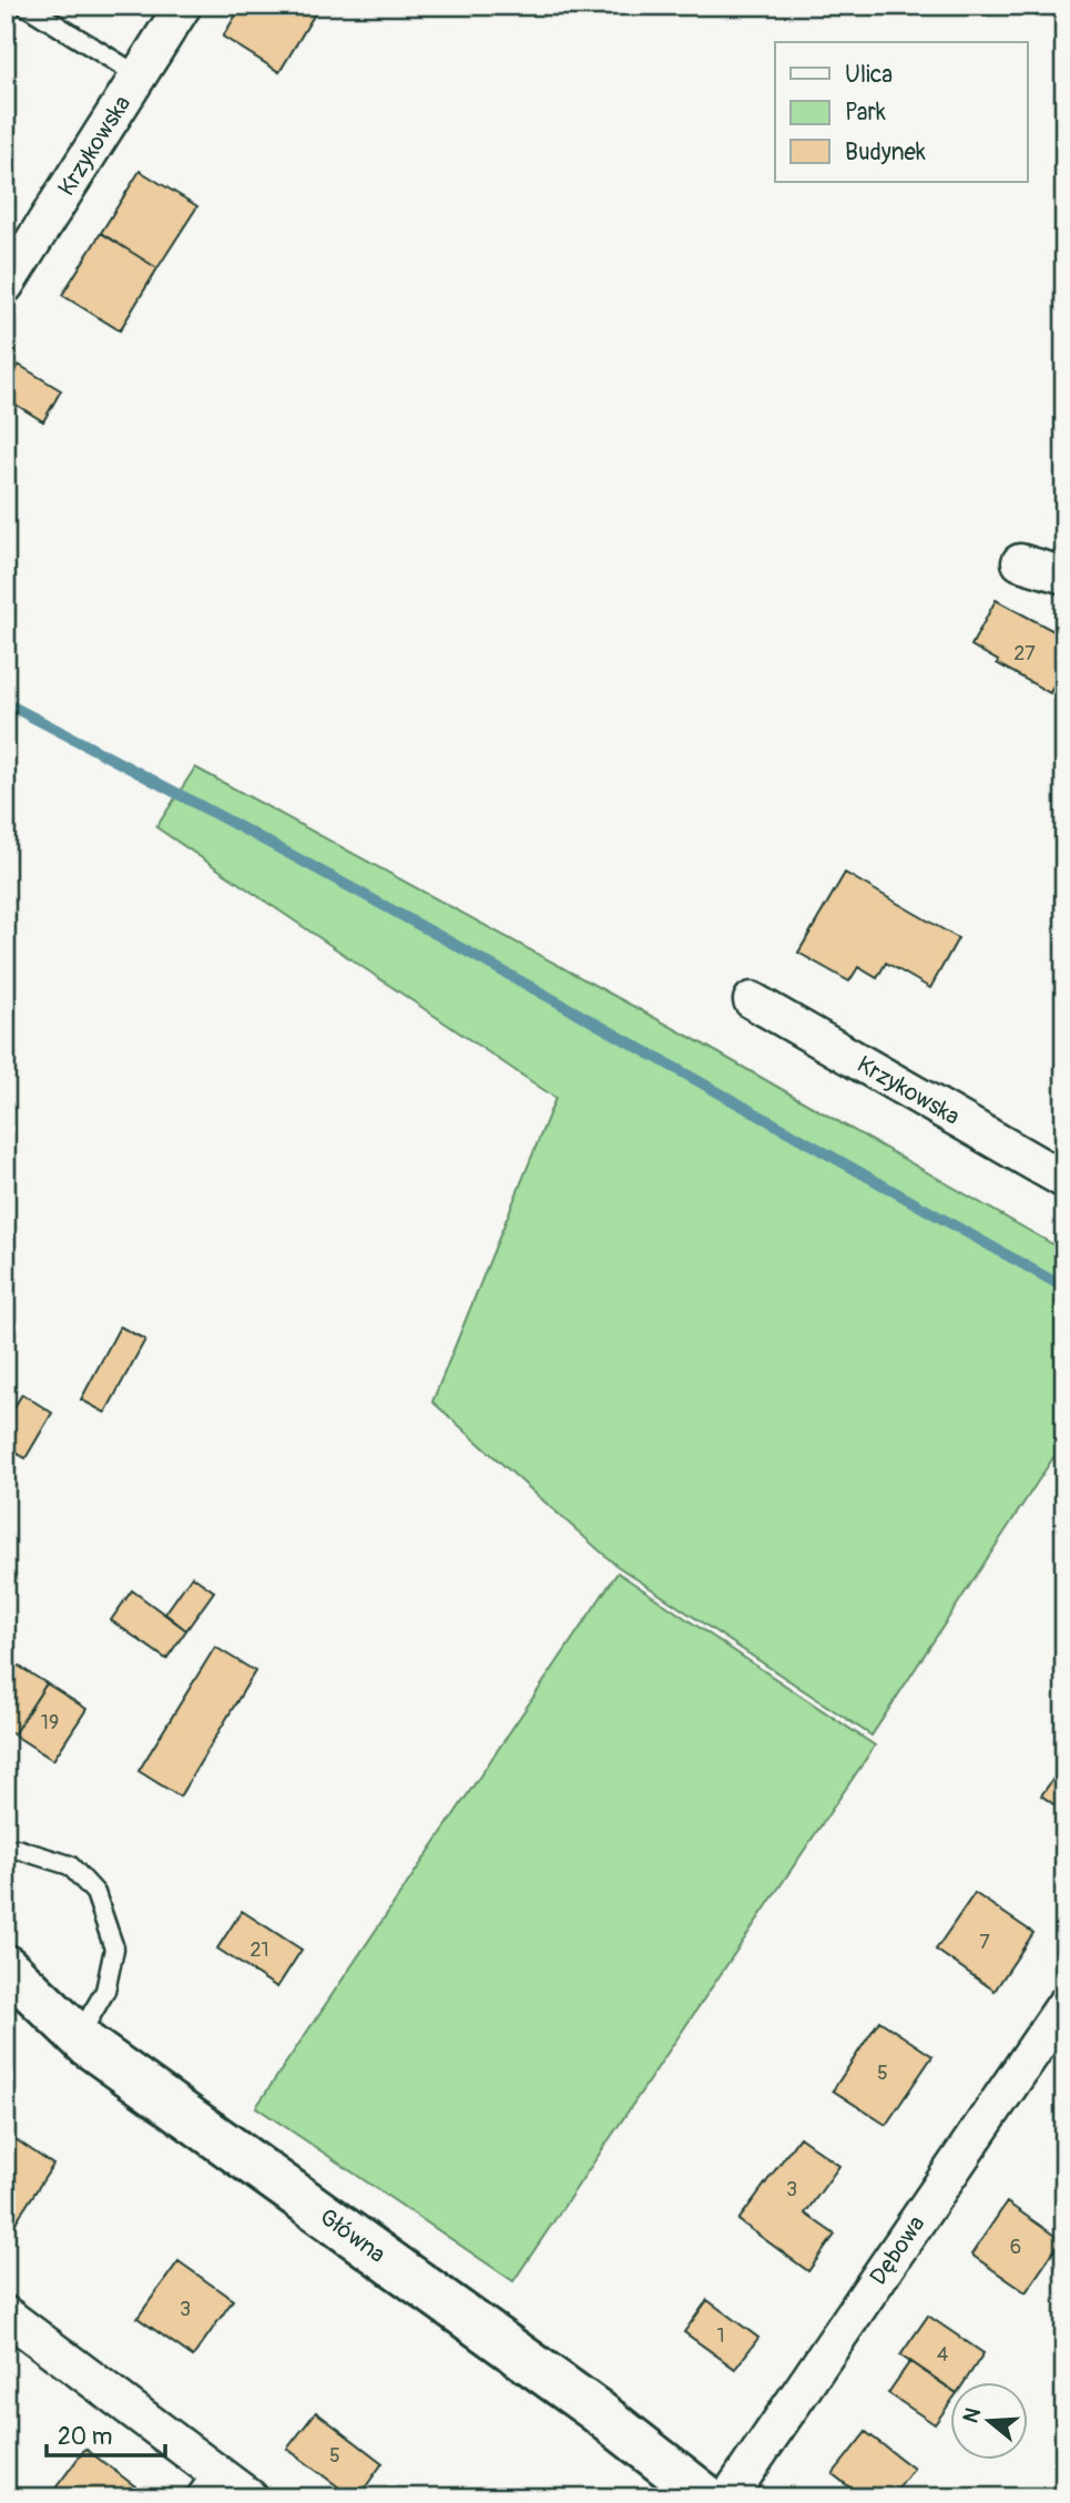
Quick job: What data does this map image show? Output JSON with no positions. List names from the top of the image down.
{
  "streets": {
    "street": ["Krzykowska", "Główna", "Dębowa"]
  },
  "house_numbers": [
    "27",
    "19",
    "7",
    "21",
    "5",
    "3",
    "6",
    "3",
    "1",
    "4",
    "5"
  ],
  "legend": ["Ulica", "Park", "Budynek"],
  "scale_bar": "20 m",
  "north": "left"
}
